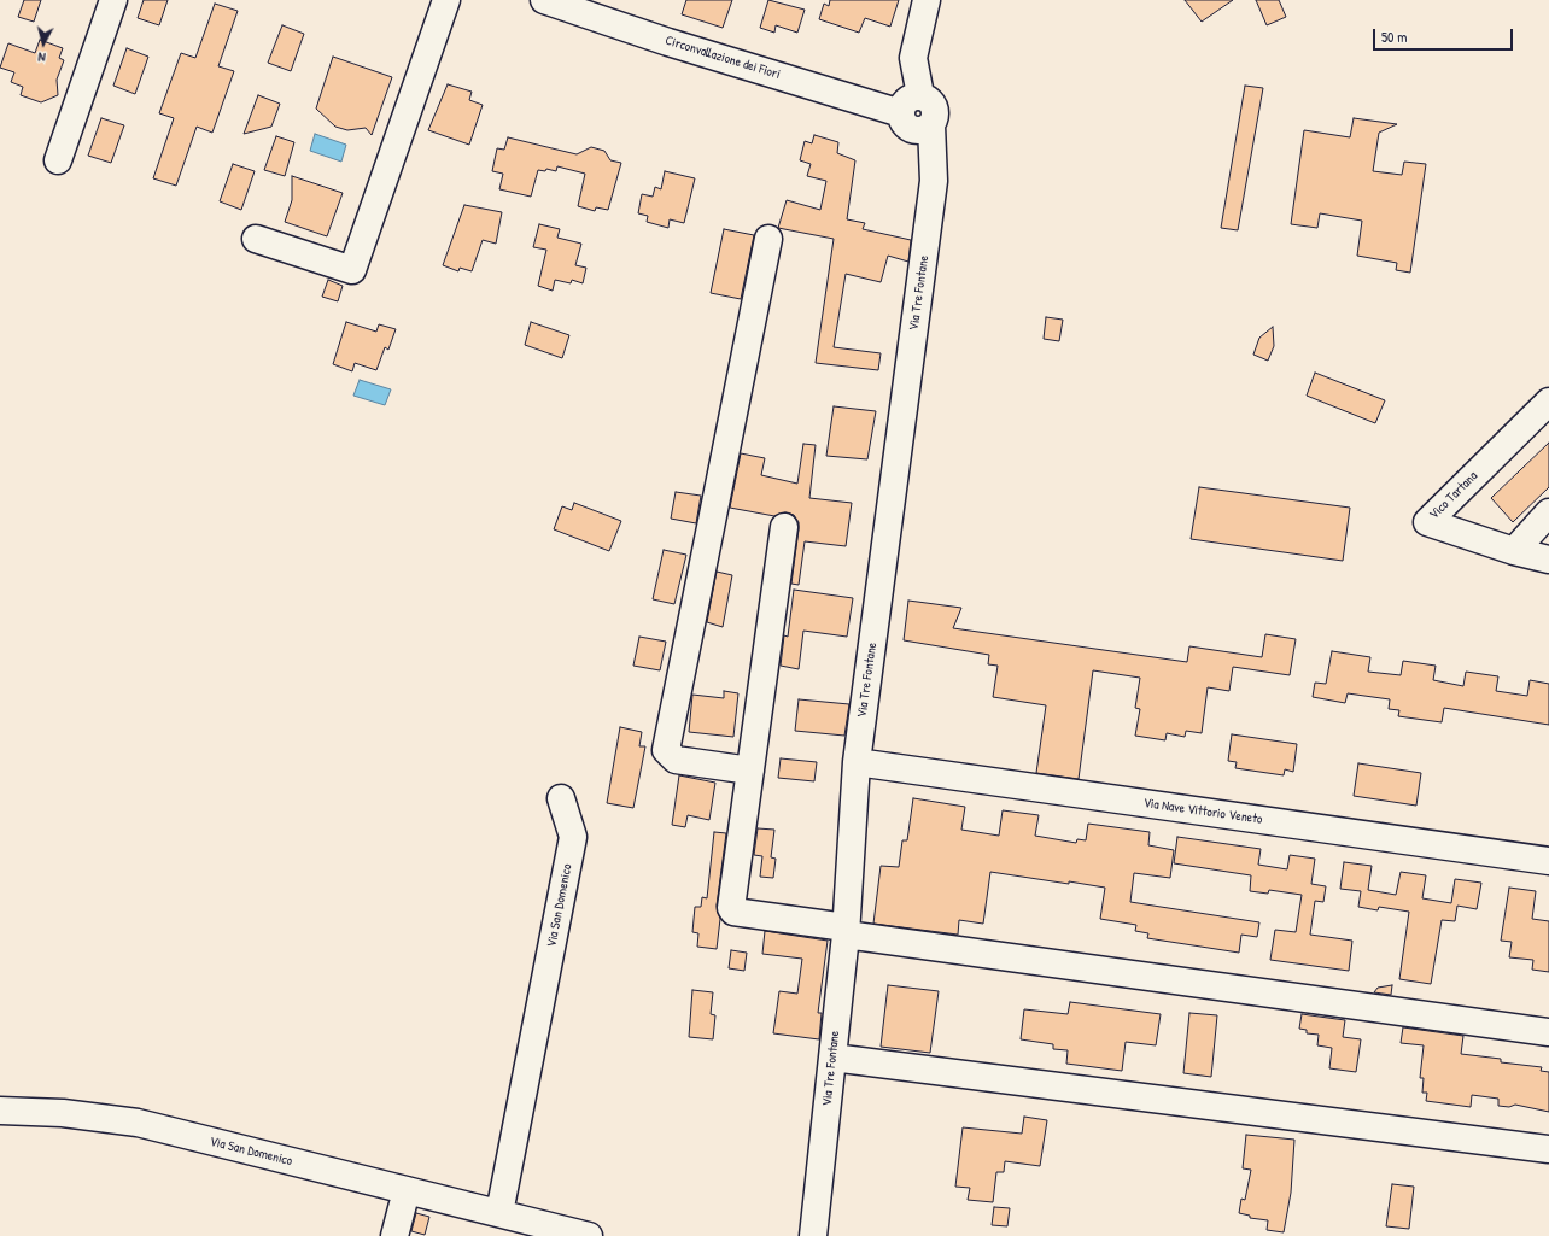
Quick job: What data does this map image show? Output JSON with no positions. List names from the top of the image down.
{
  "streets": {
    "street": [
      "Circonvallazione dei Fiori",
      "Via Tre Fontane",
      "Vico Tartana",
      "Via Nave Vittorio Veneto",
      "Via San Domenico"
    ]
  },
  "crossings": [
    ["Circonvallazione dei Fiori", "Via Tre Fontane"],
    ["Via Tre Fontane", "Via Nave Vittorio Veneto"]
  ],
  "scale_bar": "50 m",
  "north": "bottom"
}
